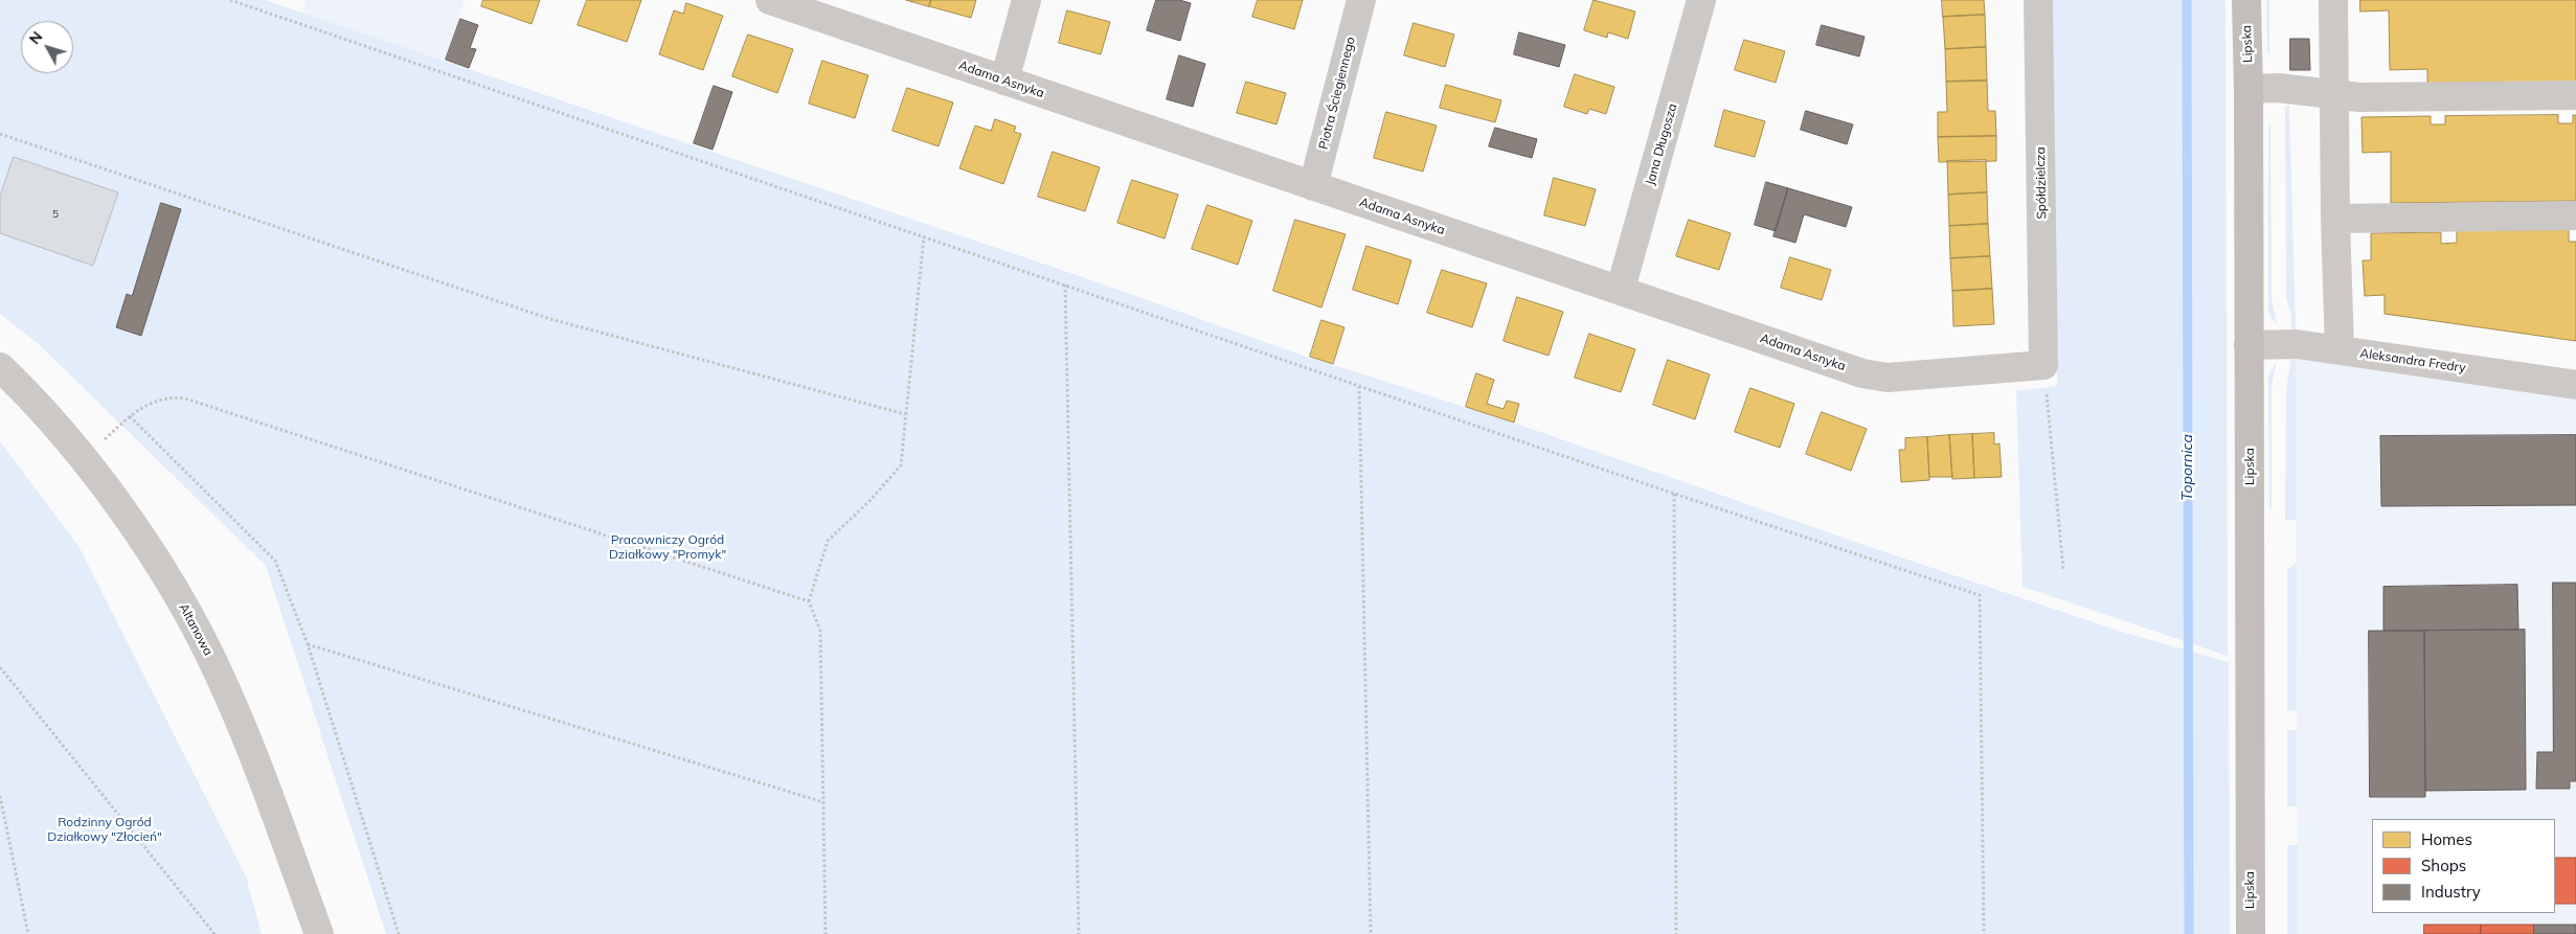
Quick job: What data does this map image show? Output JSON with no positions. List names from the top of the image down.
{
  "streets": {
    "main road": ["Lipska"],
    "street": [
      "Adama Asnyka",
      "Piotra Ściegiennego",
      "Jana Długosza",
      "Spółdzielcza",
      "Aleksandra Fredry",
      "Altanowa"
    ]
  },
  "crossings": [
    ["Lipska", "Aleksandra Fredry"],
    ["Adama Asnyka", "Piotra Ściegiennego"],
    ["Adama Asnyka", "Jana Długosza"],
    ["Adama Asnyka", "Spółdzielcza"]
  ],
  "water": ["Topornica"],
  "parks": ["Pracowniczy Ogród Działkowy \"Promyk\"", "Rodzinny Ogród Działkowy \"Złocień\""],
  "house_numbers": ["5"],
  "legend": ["Homes", "Shops", "Industry"],
  "north": "top left"
}
